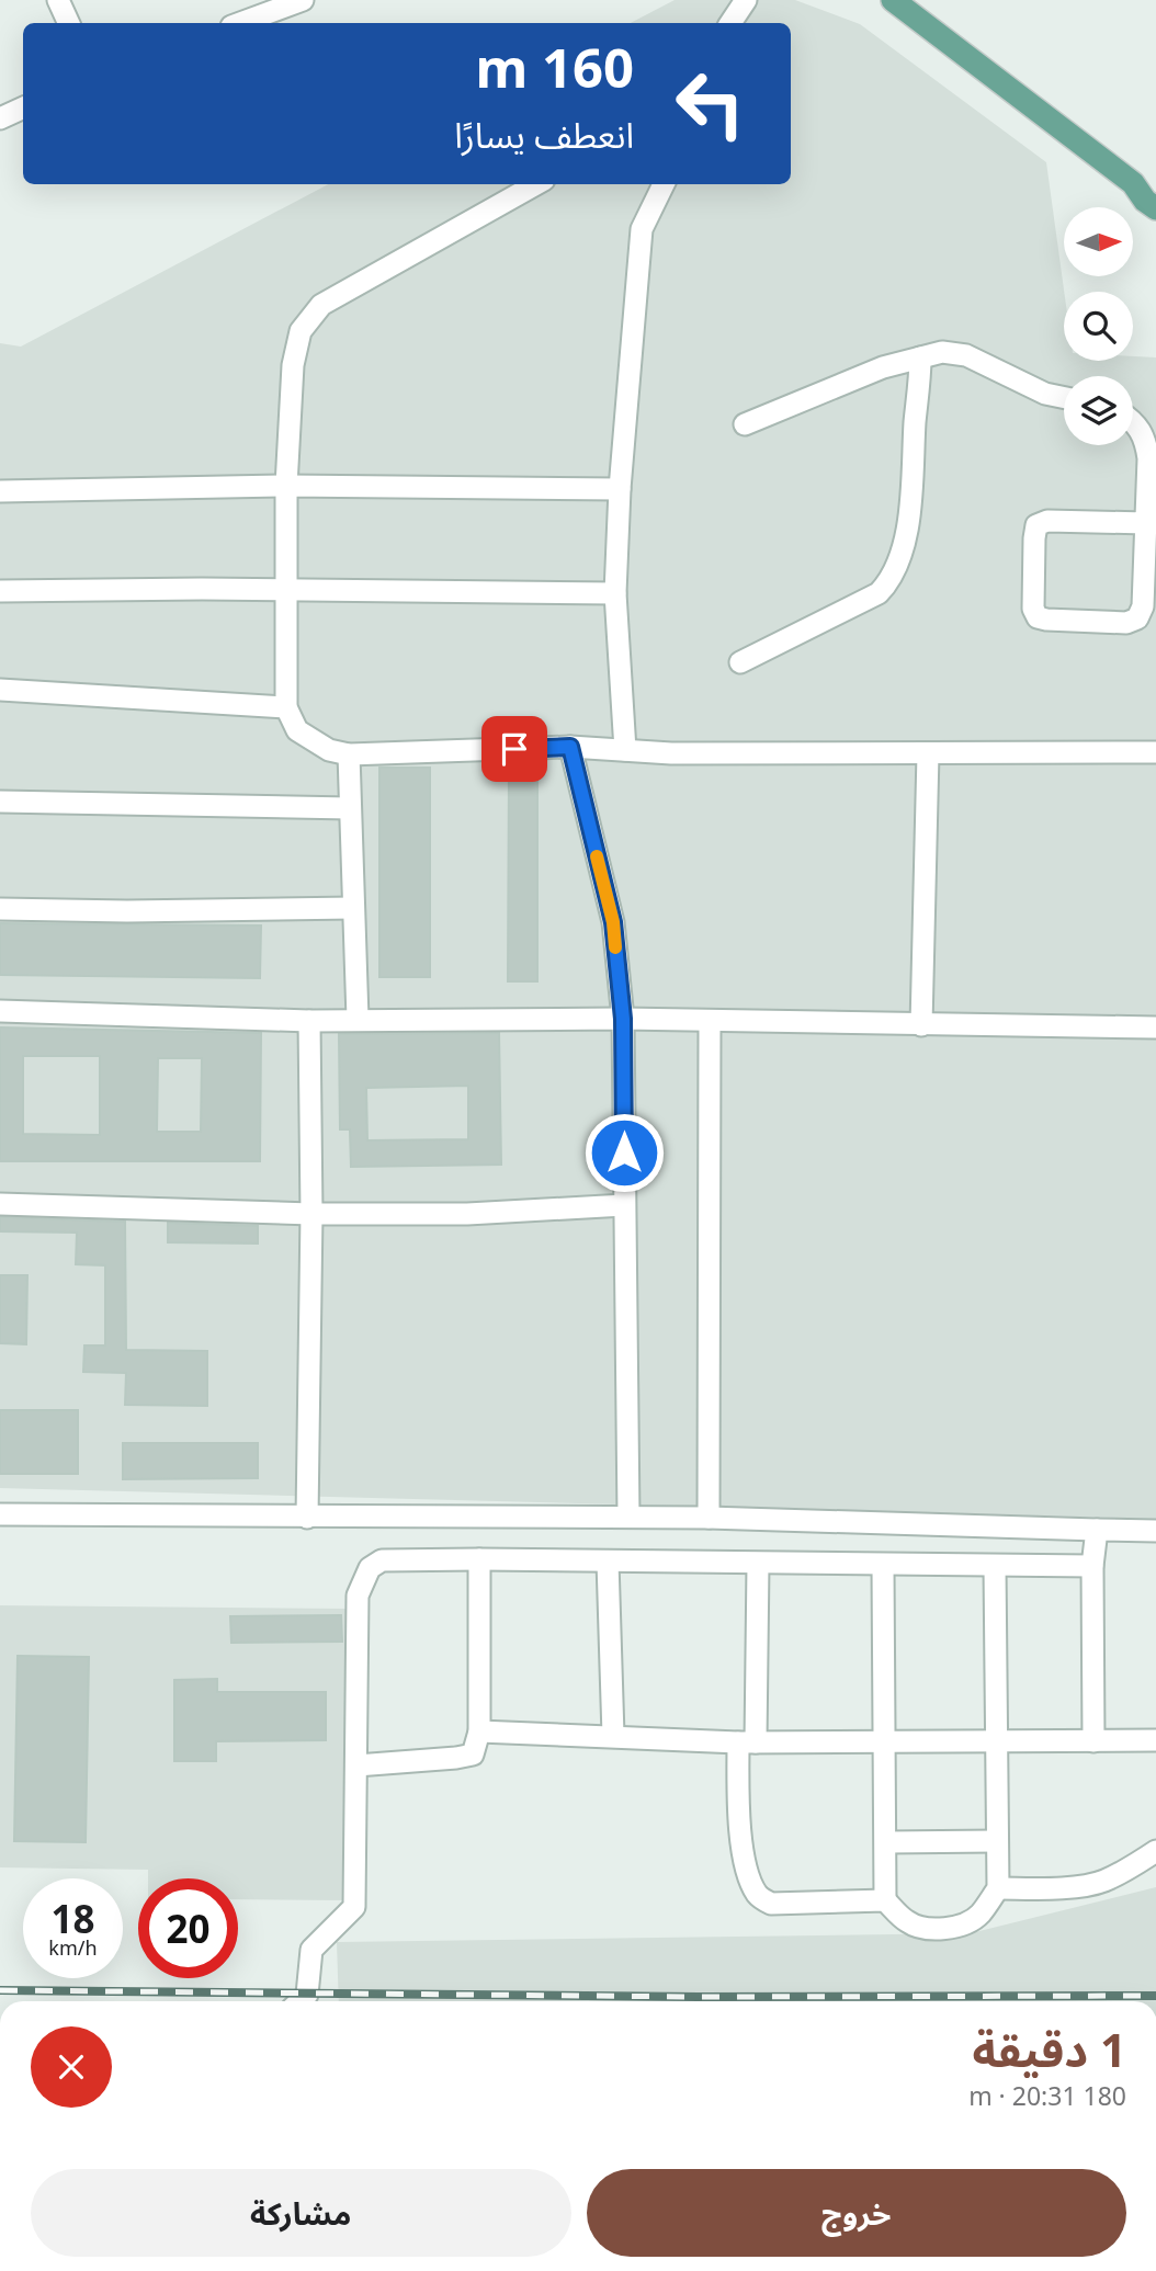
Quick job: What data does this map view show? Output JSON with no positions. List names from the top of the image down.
{
  "north": "right",
  "page": {
    "turn": ["160 m", "انعطف يسارًا"],
    "speed": "18 km/h",
    "limit": "20",
    "heading": ["1 دقيقة", "180 m · 20:31"],
    "buttons": ["خروج", "مشاركة"]
  }
}
